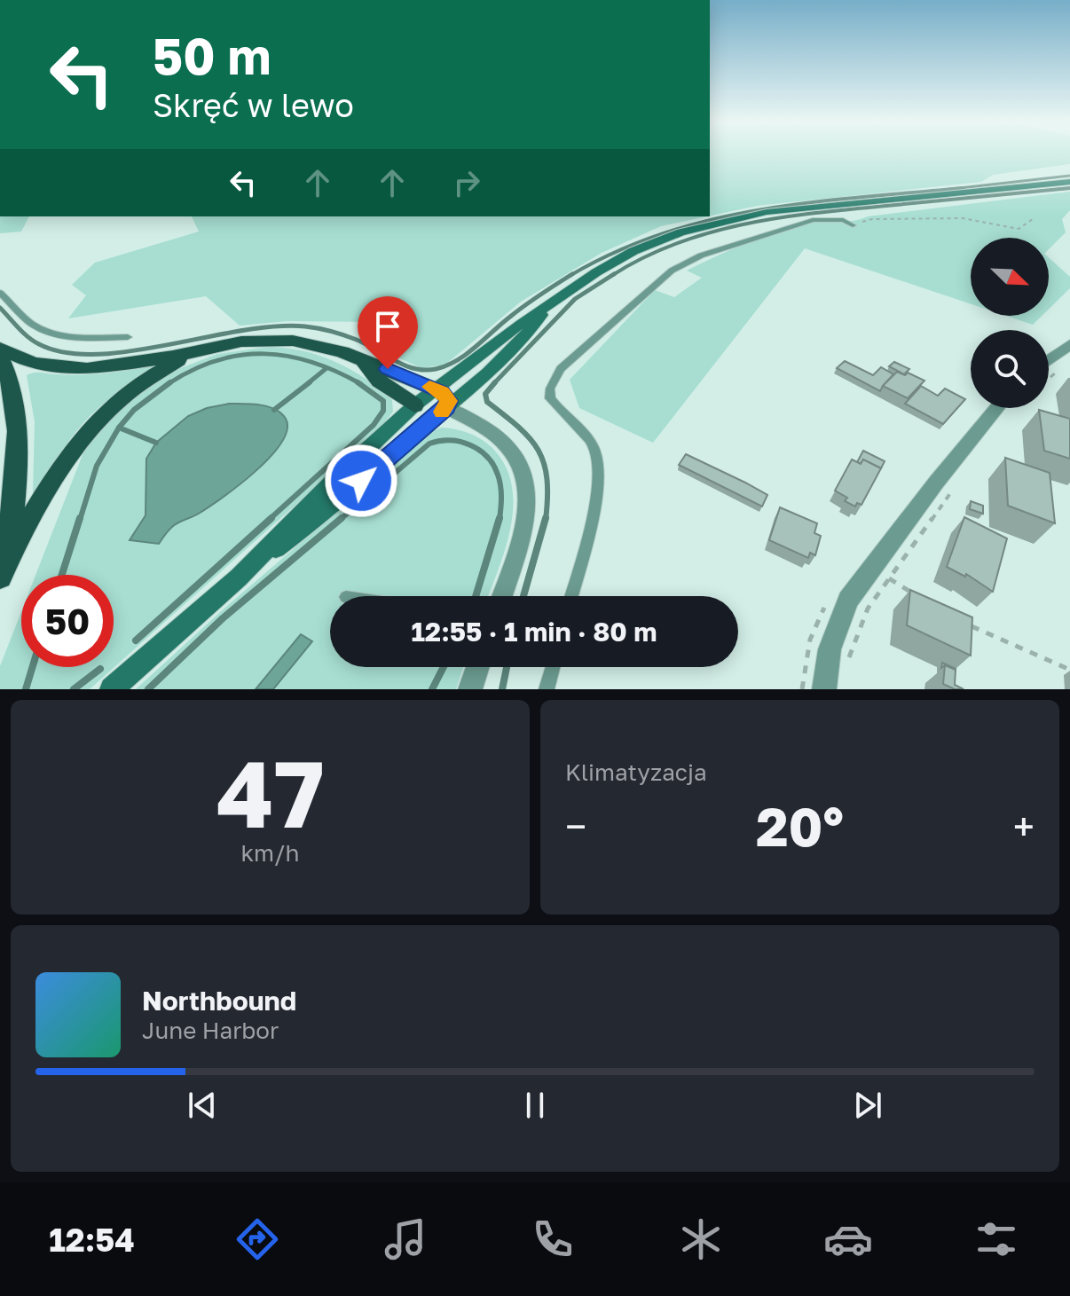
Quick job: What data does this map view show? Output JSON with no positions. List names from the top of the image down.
{
  "north": "bottom right",
  "page": {
    "turn": ["50 m", "Skręć w lewo"],
    "limit": "50",
    "trip": "12:55 · 1 min · 80 m",
    "tile": [
      ["47", "km/h"],
      "Klimatyzacja"
    ],
    "heat": ["−", "20°", "+"],
    "song": ["Northbound", "June Harbor"],
    "tabs": "12:54"
  }
}
